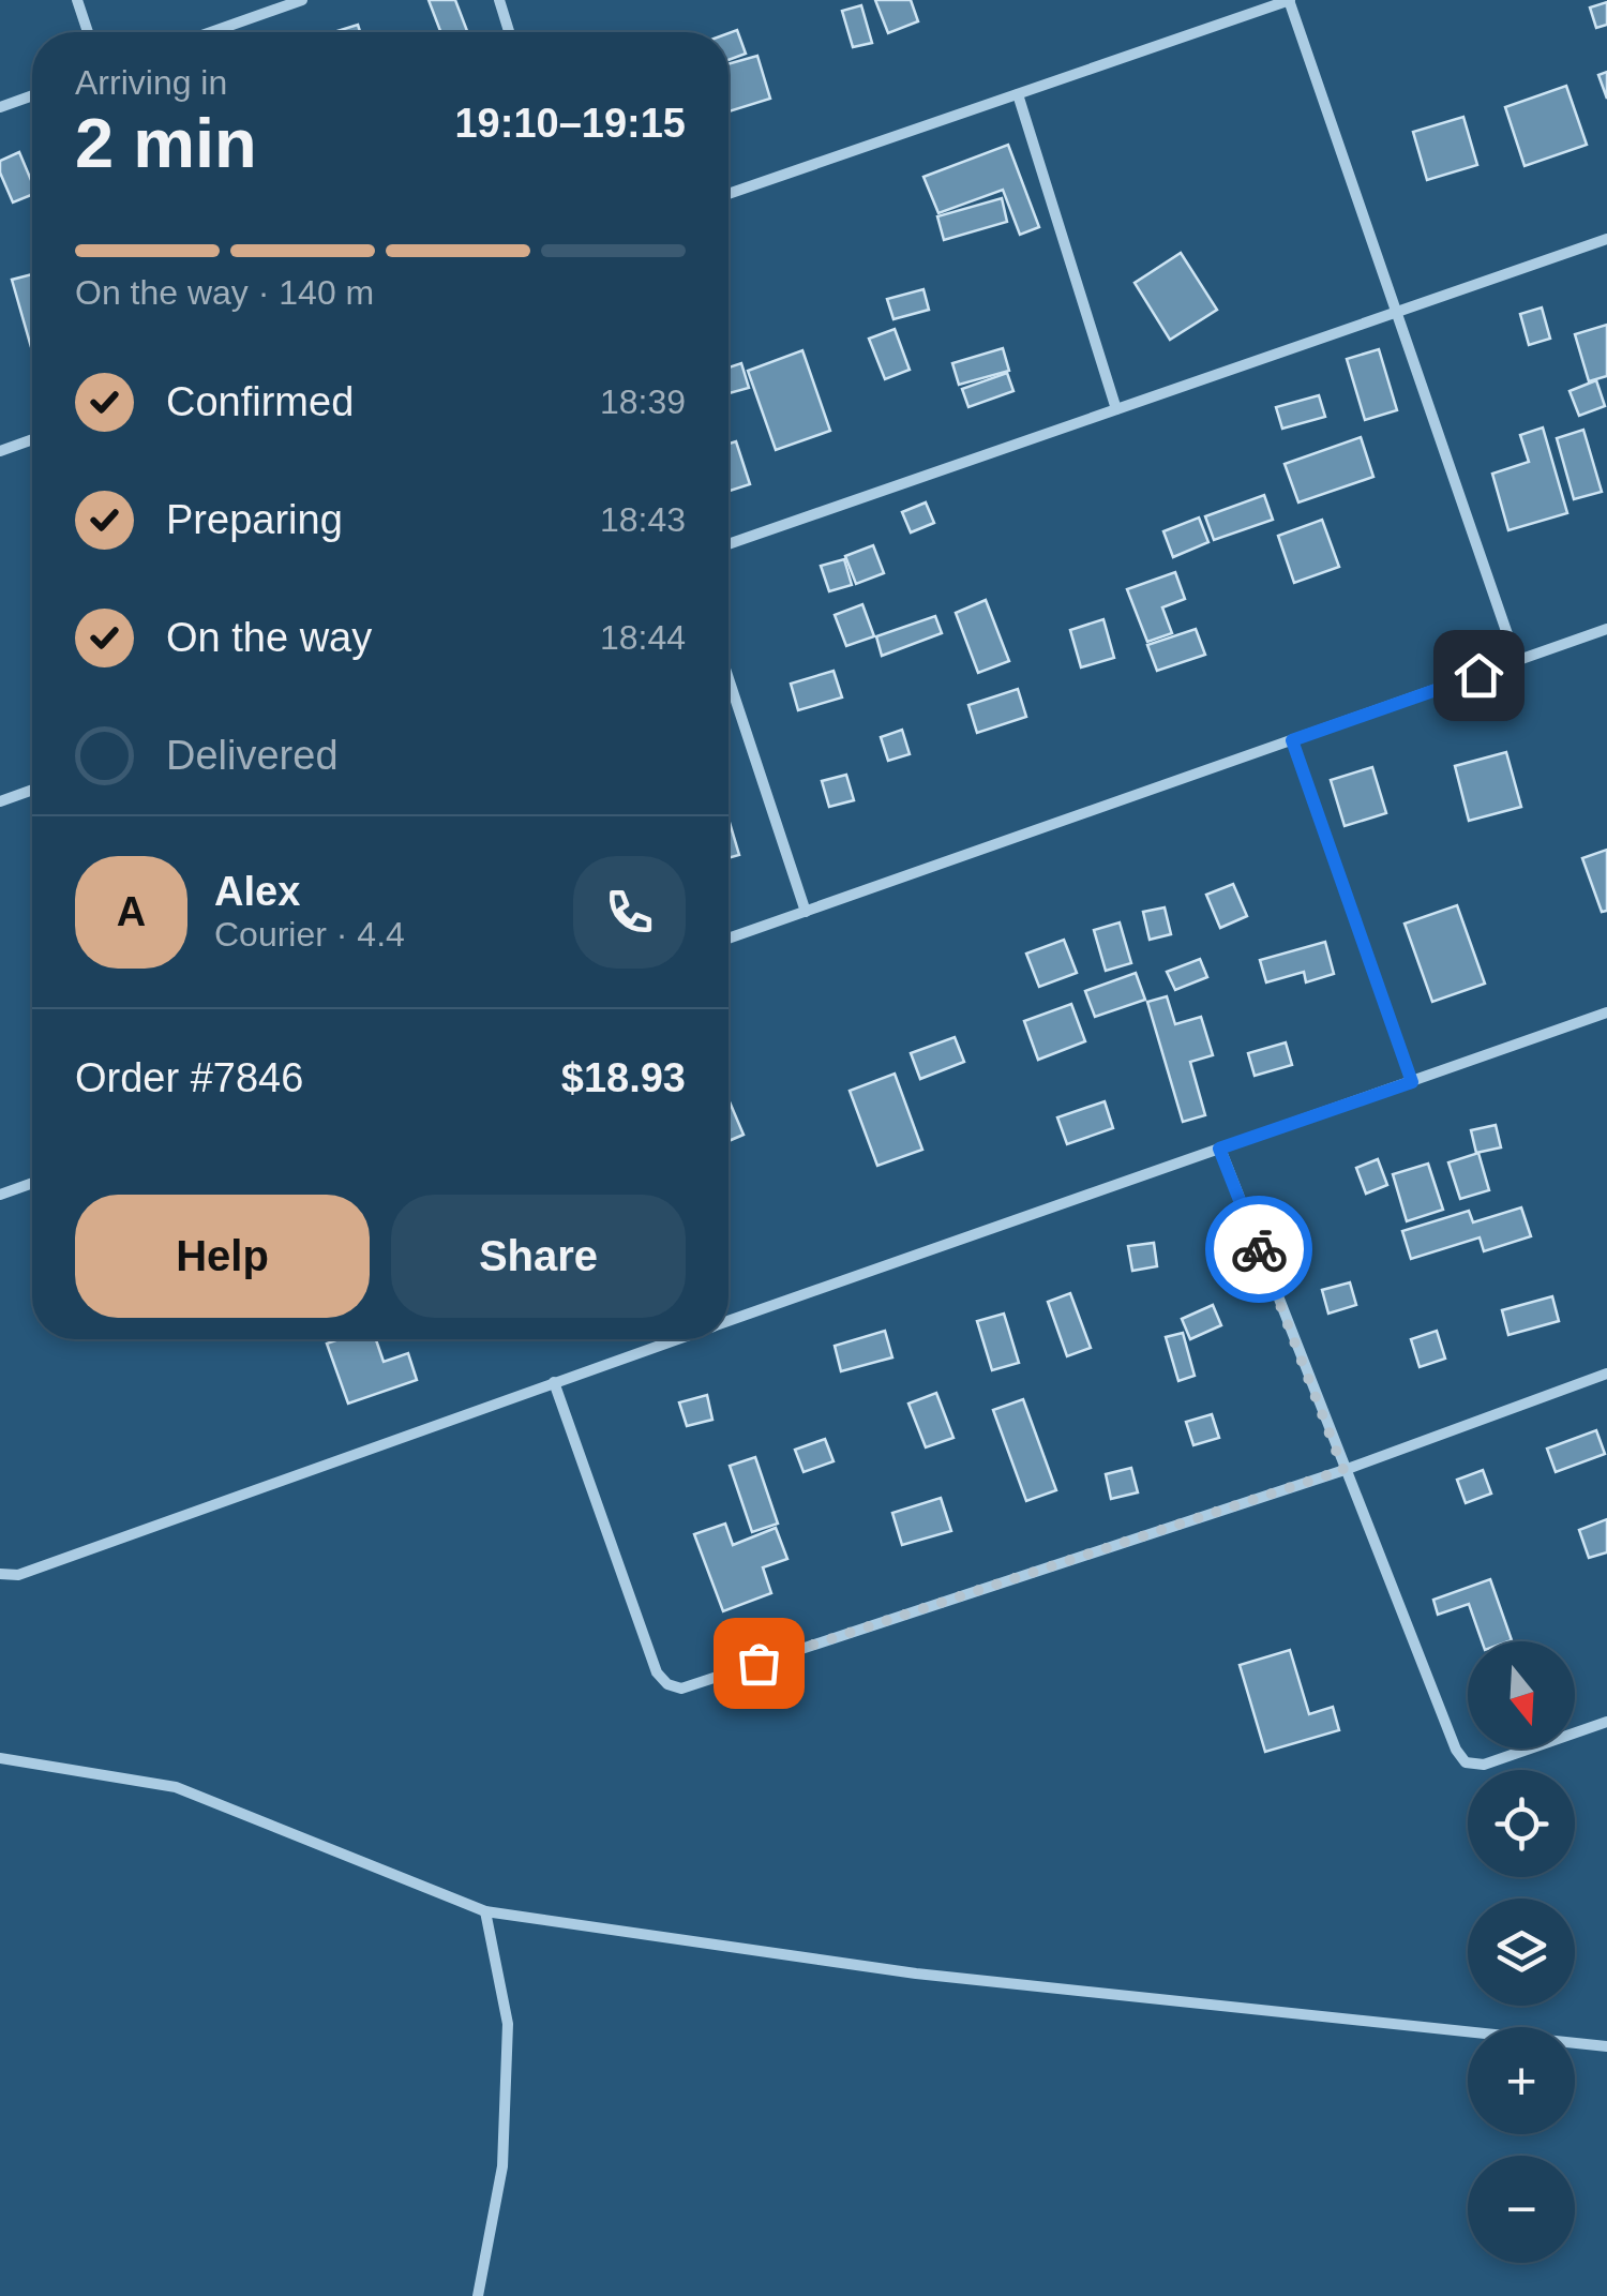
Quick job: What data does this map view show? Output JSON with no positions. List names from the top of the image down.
{
  "north": "bottom",
  "page": {
    "heading": ["2 min", "Arriving in", "19:10–19:15"],
    "panel": [
      "Alex",
      "Courier · 4.4",
      "Order #7846",
      "$18.93"
    ],
    "bar": "On the way · 140 m",
    "list": [
      ["Confirmed", "18:39"],
      ["Preparing", "18:43"],
      ["On the way", "18:44"],
      "Delivered"
    ],
    "round": "A",
    "buttons": ["Help", "Share"],
    "map_buttons": ["+", "−"]
  }
}
